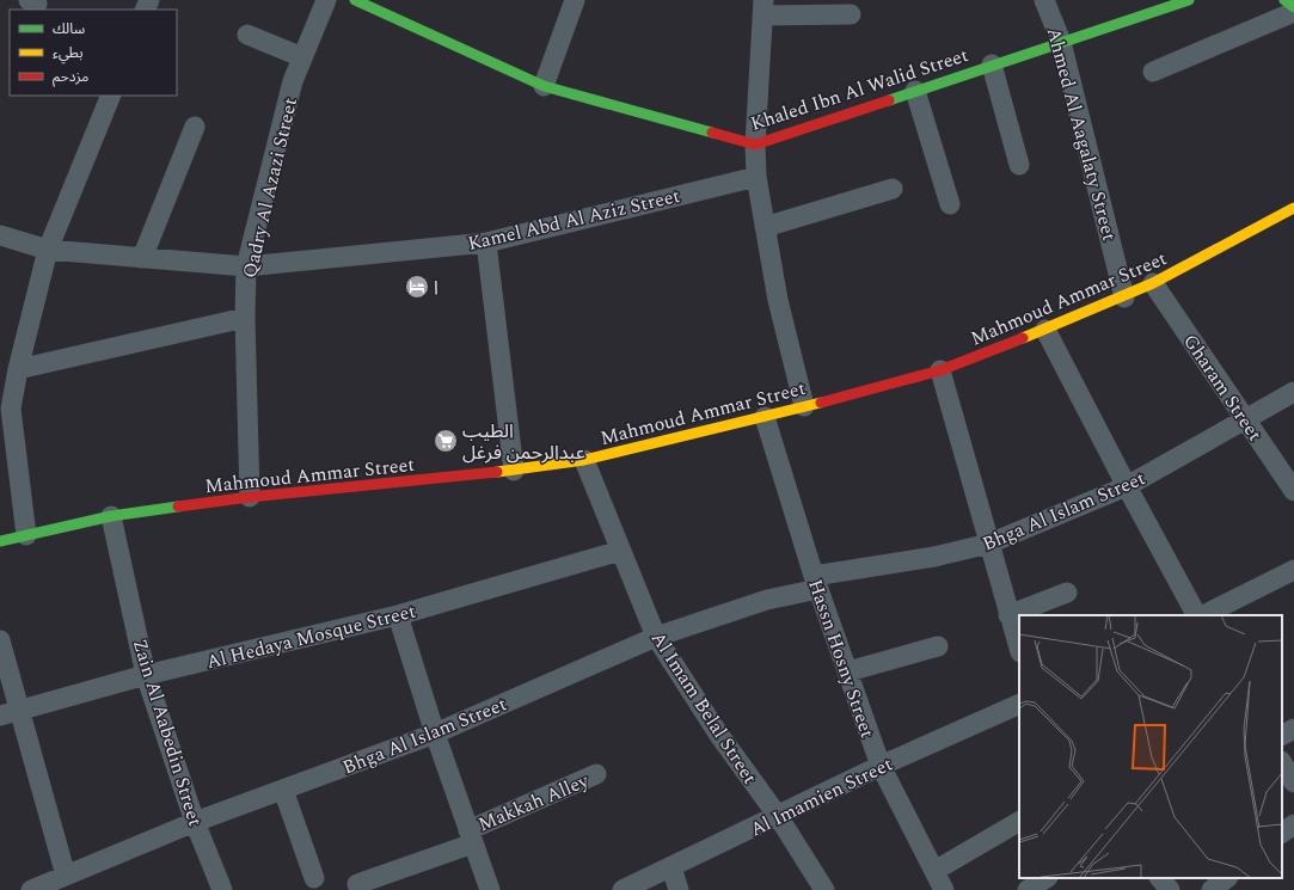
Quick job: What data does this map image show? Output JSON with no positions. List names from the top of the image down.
{
  "streets": {
    "street": [
      "Khaled Ibn Al Walid Street",
      "Ahmed Al Aagalaty Street",
      "Qadry Al Azazi Street",
      "Kamel Abd Al Aziz Street",
      "Mahmoud Ammar Street",
      "Gharam Street",
      "Bhga Al Islam Street",
      "Al Hedaya Mosque Street",
      "Hassn Hosny Street",
      "Al Imam Belal Street",
      "Zain Al Aabedin Street",
      "Al Imamien Street",
      "Makkah Alley"
    ]
  },
  "crossings": [
    ["Khaled Ibn Al Walid Street", "Ahmed Al Aagalaty Street"],
    ["Ahmed Al Aagalaty Street", "Mahmoud Ammar Street"],
    ["Qadry Al Azazi Street", "Kamel Abd Al Aziz Street"],
    ["Qadry Al Azazi Street", "Mahmoud Ammar Street"],
    ["Mahmoud Ammar Street", "Gharam Street"],
    ["Mahmoud Ammar Street", "Hassn Hosny Street"],
    ["Mahmoud Ammar Street", "Al Imam Belal Street"],
    ["Mahmoud Ammar Street", "Zain Al Aabedin Street"],
    ["Gharam Street", "Bhga Al Islam Street"],
    ["Bhga Al Islam Street", "Hassn Hosny Street"],
    ["Bhga Al Islam Street", "Al Imam Belal Street"],
    ["Bhga Al Islam Street", "Zain Al Aabedin Street"],
    ["Al Hedaya Mosque Street", "Al Imam Belal Street"],
    ["Al Hedaya Mosque Street", "Zain Al Aabedin Street"],
    ["Hassn Hosny Street", "Al Imamien Street"],
    ["Al Imam Belal Street", "Al Imamien Street"]
  ],
  "places": {
    "hotel": ["ا"],
    "supermarket": ["الطيب عبدالرحمن فرغل"]
  },
  "legend": ["سالك", "بطيء", "مزدحم"]
}
